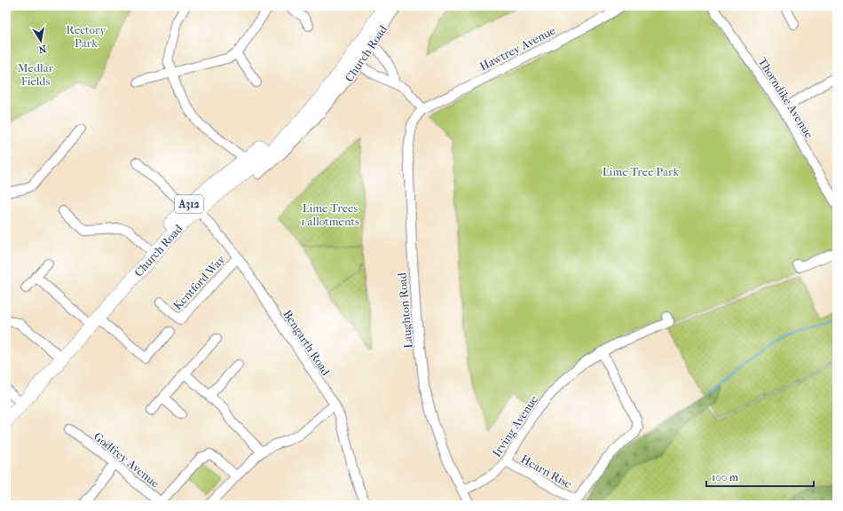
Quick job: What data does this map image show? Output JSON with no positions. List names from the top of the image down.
{
  "streets": {
    "highway": ["Church Road", "A312"],
    "street": [
      "Hawtrey Avenue",
      "Thorndike Avenue",
      "Kentford Way",
      "Laughton Road",
      "Bengarth Road",
      "Irving Avenue",
      "Godfrey Avenue",
      "Hearn Rise"
    ]
  },
  "crossings": [
    ["Hawtrey Avenue", "Laughton Road"],
    ["Church Road", "Bengarth Road"],
    ["Kentford Way", "Bengarth Road"],
    ["Laughton Road", "Irving Avenue"],
    ["Irving Avenue", "Hearn Rise"]
  ],
  "parks": [
    "Rectory Park",
    "Medlar Fields",
    "Lime Tree Park",
    "Lime Trees 1 allotments"
  ],
  "scale_bar": "100 m",
  "north": "bottom"
}
